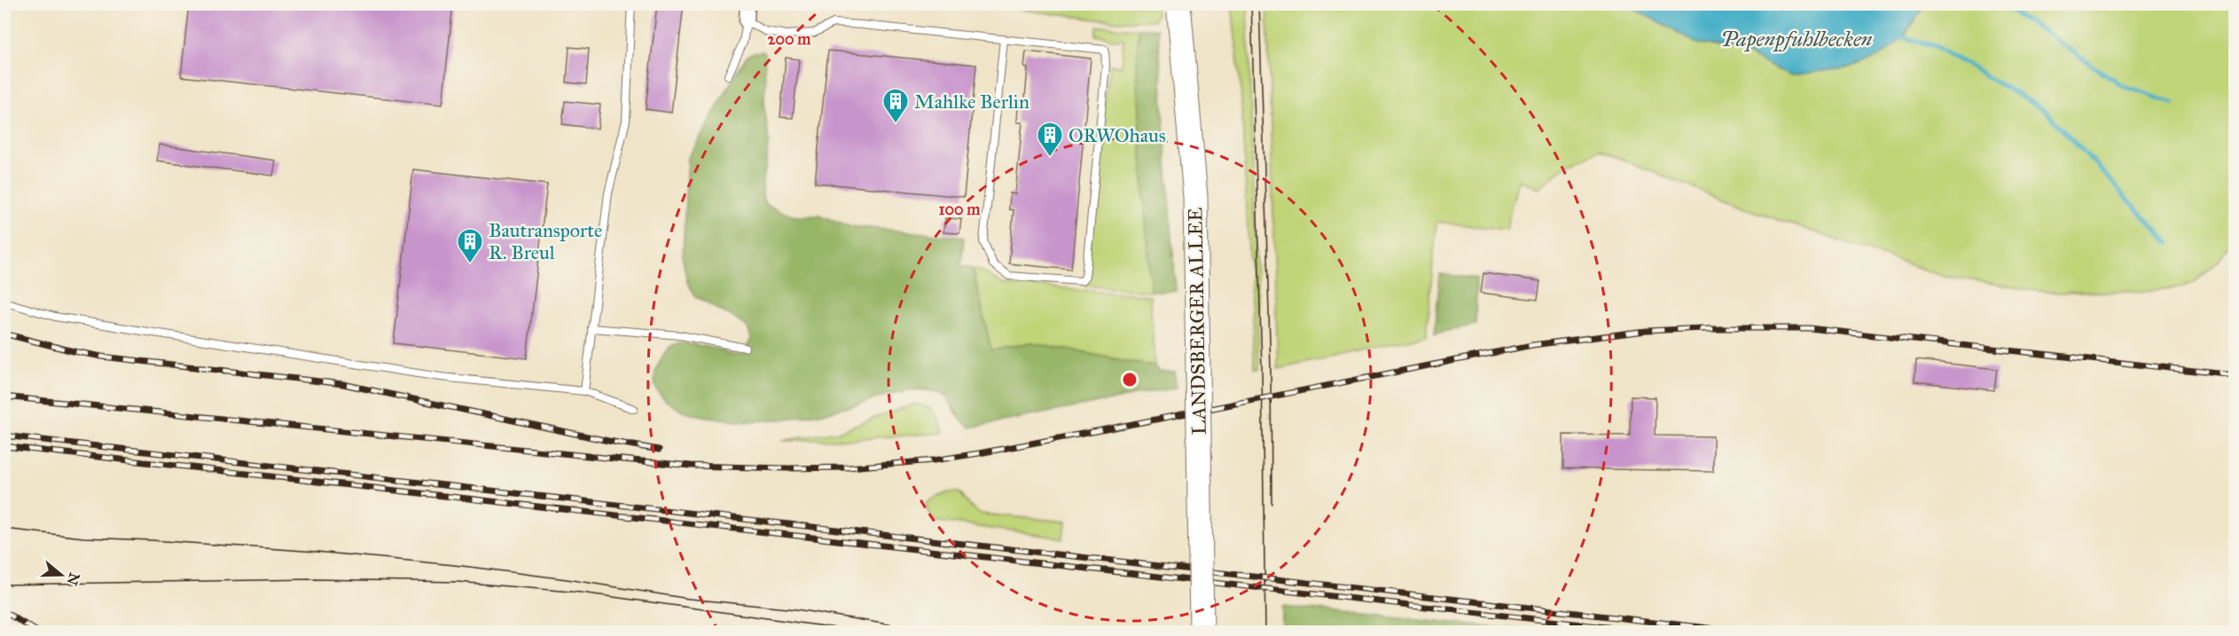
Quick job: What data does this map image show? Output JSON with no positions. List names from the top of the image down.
{
  "streets": {
    "main road": ["LANDSBERGER ALLEE"]
  },
  "water": ["Papenpfuhlbecken"],
  "places": {
    "building": ["Mahlke Berlin", "ORWOhaus", "Bautransporte R. Breul"]
  },
  "north": "right",
  "rings": ["200 m", "100 m"]
}
